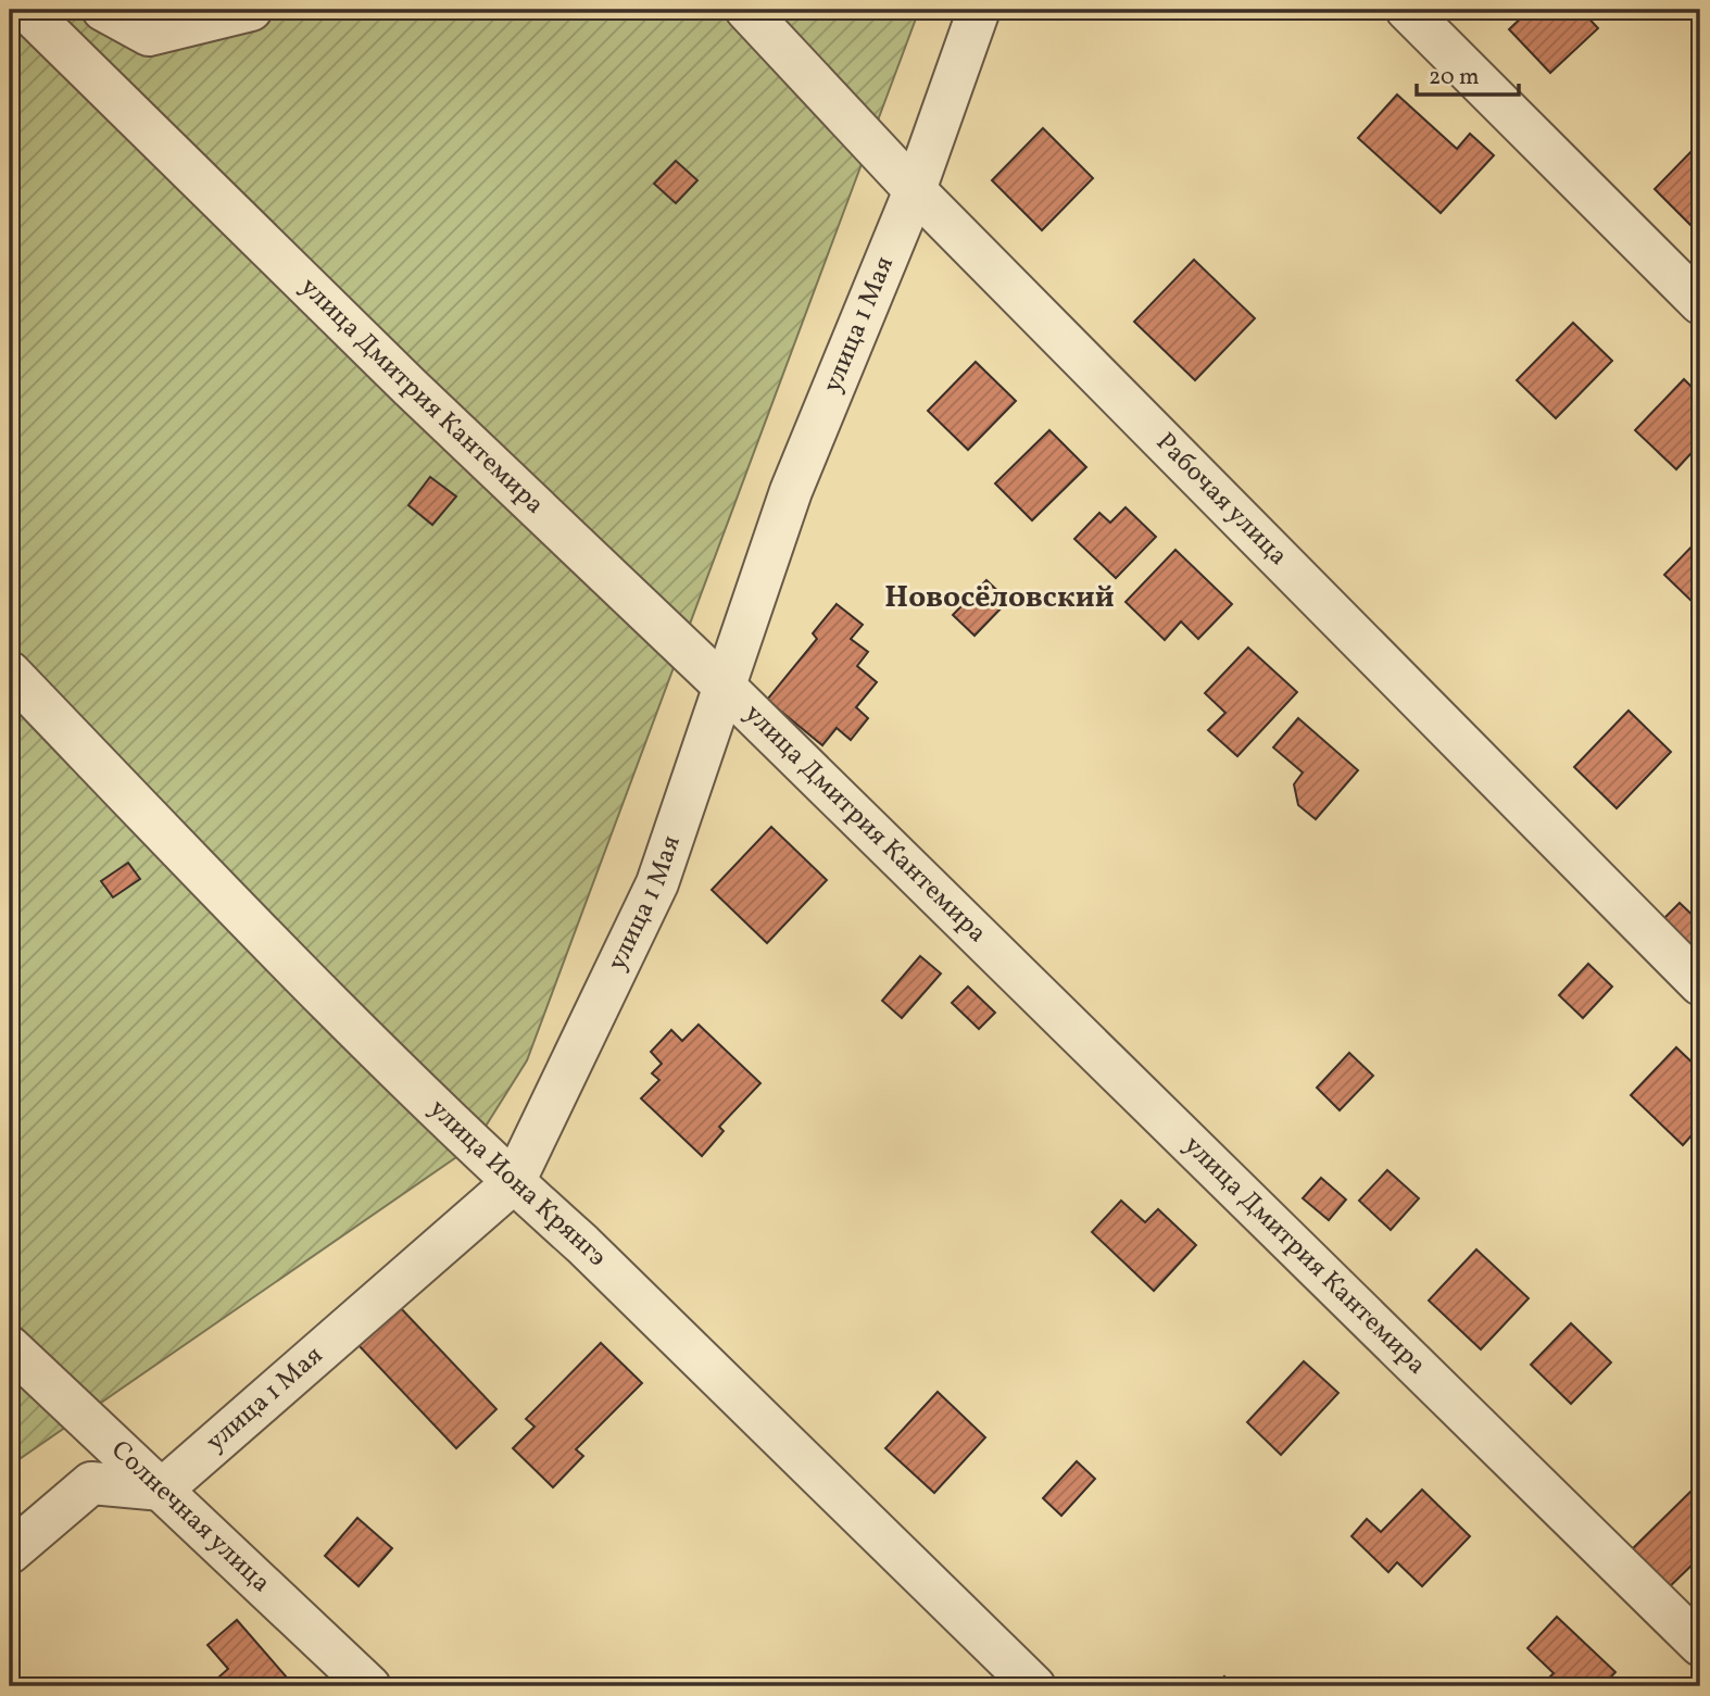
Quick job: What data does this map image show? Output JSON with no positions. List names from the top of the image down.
{
  "streets": {
    "street": [
      "улица 1 Мая",
      "улица Дмитрия Кантемира",
      "Рабочая улица",
      "улица Иона Крянгэ",
      "Солнечная улица"
    ]
  },
  "crossings": [
    ["улица 1 Мая", "улица Дмитрия Кантемира"],
    ["улица 1 Мая", "Рабочая улица"],
    ["улица 1 Мая", "улица Иона Крянгэ"],
    ["улица 1 Мая", "Солнечная улица"]
  ],
  "districts": ["Новосёловский"],
  "scale_bar": "20 m"
}
